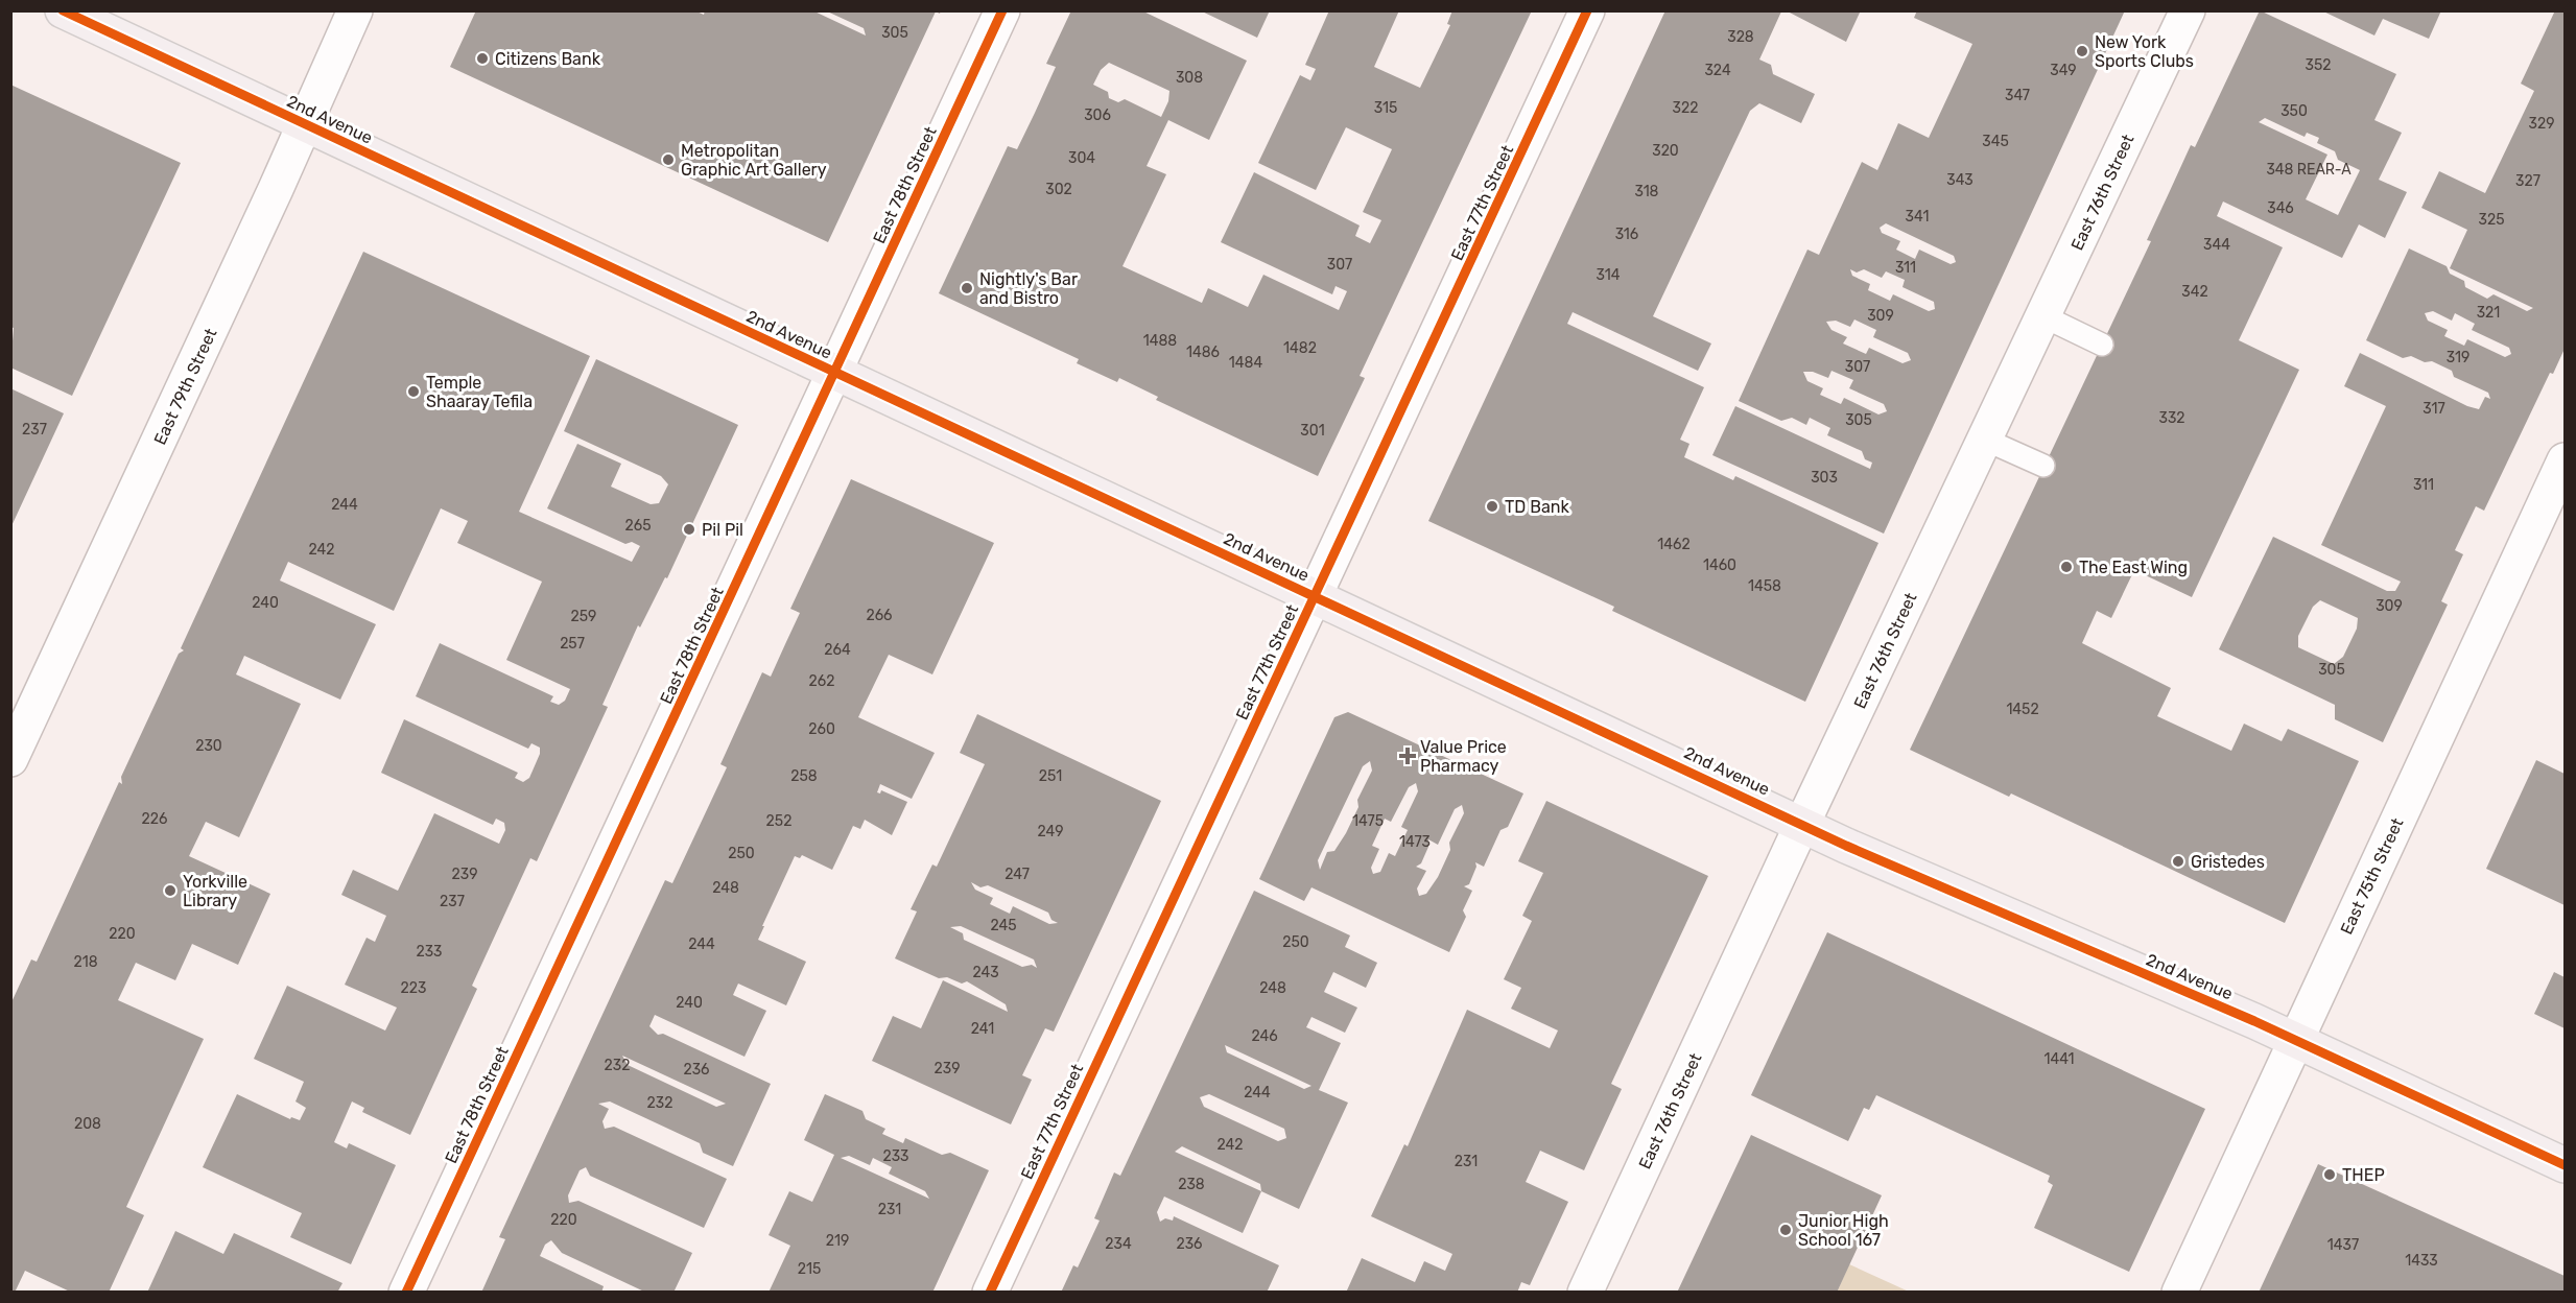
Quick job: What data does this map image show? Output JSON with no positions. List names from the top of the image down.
{
  "streets": {
    "main road": ["2nd Avenue"],
    "street": [
      "East 78th Street",
      "East 76th Street",
      "East 77th Street",
      "East 79th Street",
      "East 75th Street"
    ]
  },
  "crossings": [
    ["2nd Avenue", "East 78th Street"],
    ["2nd Avenue", "East 76th Street"],
    ["2nd Avenue", "East 77th Street"],
    ["2nd Avenue", "East 79th Street"],
    ["2nd Avenue", "East 75th Street"]
  ],
  "places": {
    "other": [
      "New York Sports Clubs",
      "Citizens Bank",
      "Metropolitan Graphic Art Gallery",
      "Nightly's Bar and Bistro",
      "Temple Shaaray Tefila",
      "TD Bank",
      "Pil Pil",
      "The East Wing",
      "Gristedes",
      "Yorkville Library",
      "THEP",
      "Junior High School 167"
    ],
    "health": ["Value Price Pharmacy"]
  },
  "house_numbers": [
    "305",
    "328",
    "352",
    "324",
    "349",
    "308",
    "347",
    "315",
    "322",
    "350",
    "306",
    "329",
    "345",
    "320",
    "304",
    "348 REAR-A",
    "343",
    "327",
    "302",
    "318",
    "346",
    "341",
    "325",
    "316",
    "344",
    "307",
    "311",
    "314",
    "342",
    "321",
    "309",
    "1488",
    "1482",
    "1486",
    "319",
    "1484",
    "307",
    "317",
    "332",
    "305",
    "237",
    "301",
    "303",
    "311",
    "244",
    "265",
    "1462",
    "242",
    "1460",
    "1458",
    "240",
    "309",
    "266",
    "259",
    "257",
    "264",
    "305",
    "262",
    "1452",
    "260",
    "230",
    "258",
    "251",
    "226",
    "252",
    "1475",
    "249",
    "1473",
    "250",
    "239",
    "247",
    "248",
    "237",
    "245",
    "220",
    "250",
    "244",
    "233",
    "218",
    "243",
    "223",
    "248",
    "240",
    "241",
    "246",
    "1441",
    "232",
    "239",
    "236",
    "244",
    "232",
    "208",
    "242",
    "233",
    "231",
    "238",
    "231",
    "220",
    "219",
    "234",
    "236",
    "1437",
    "1433",
    "215"
  ]
}
